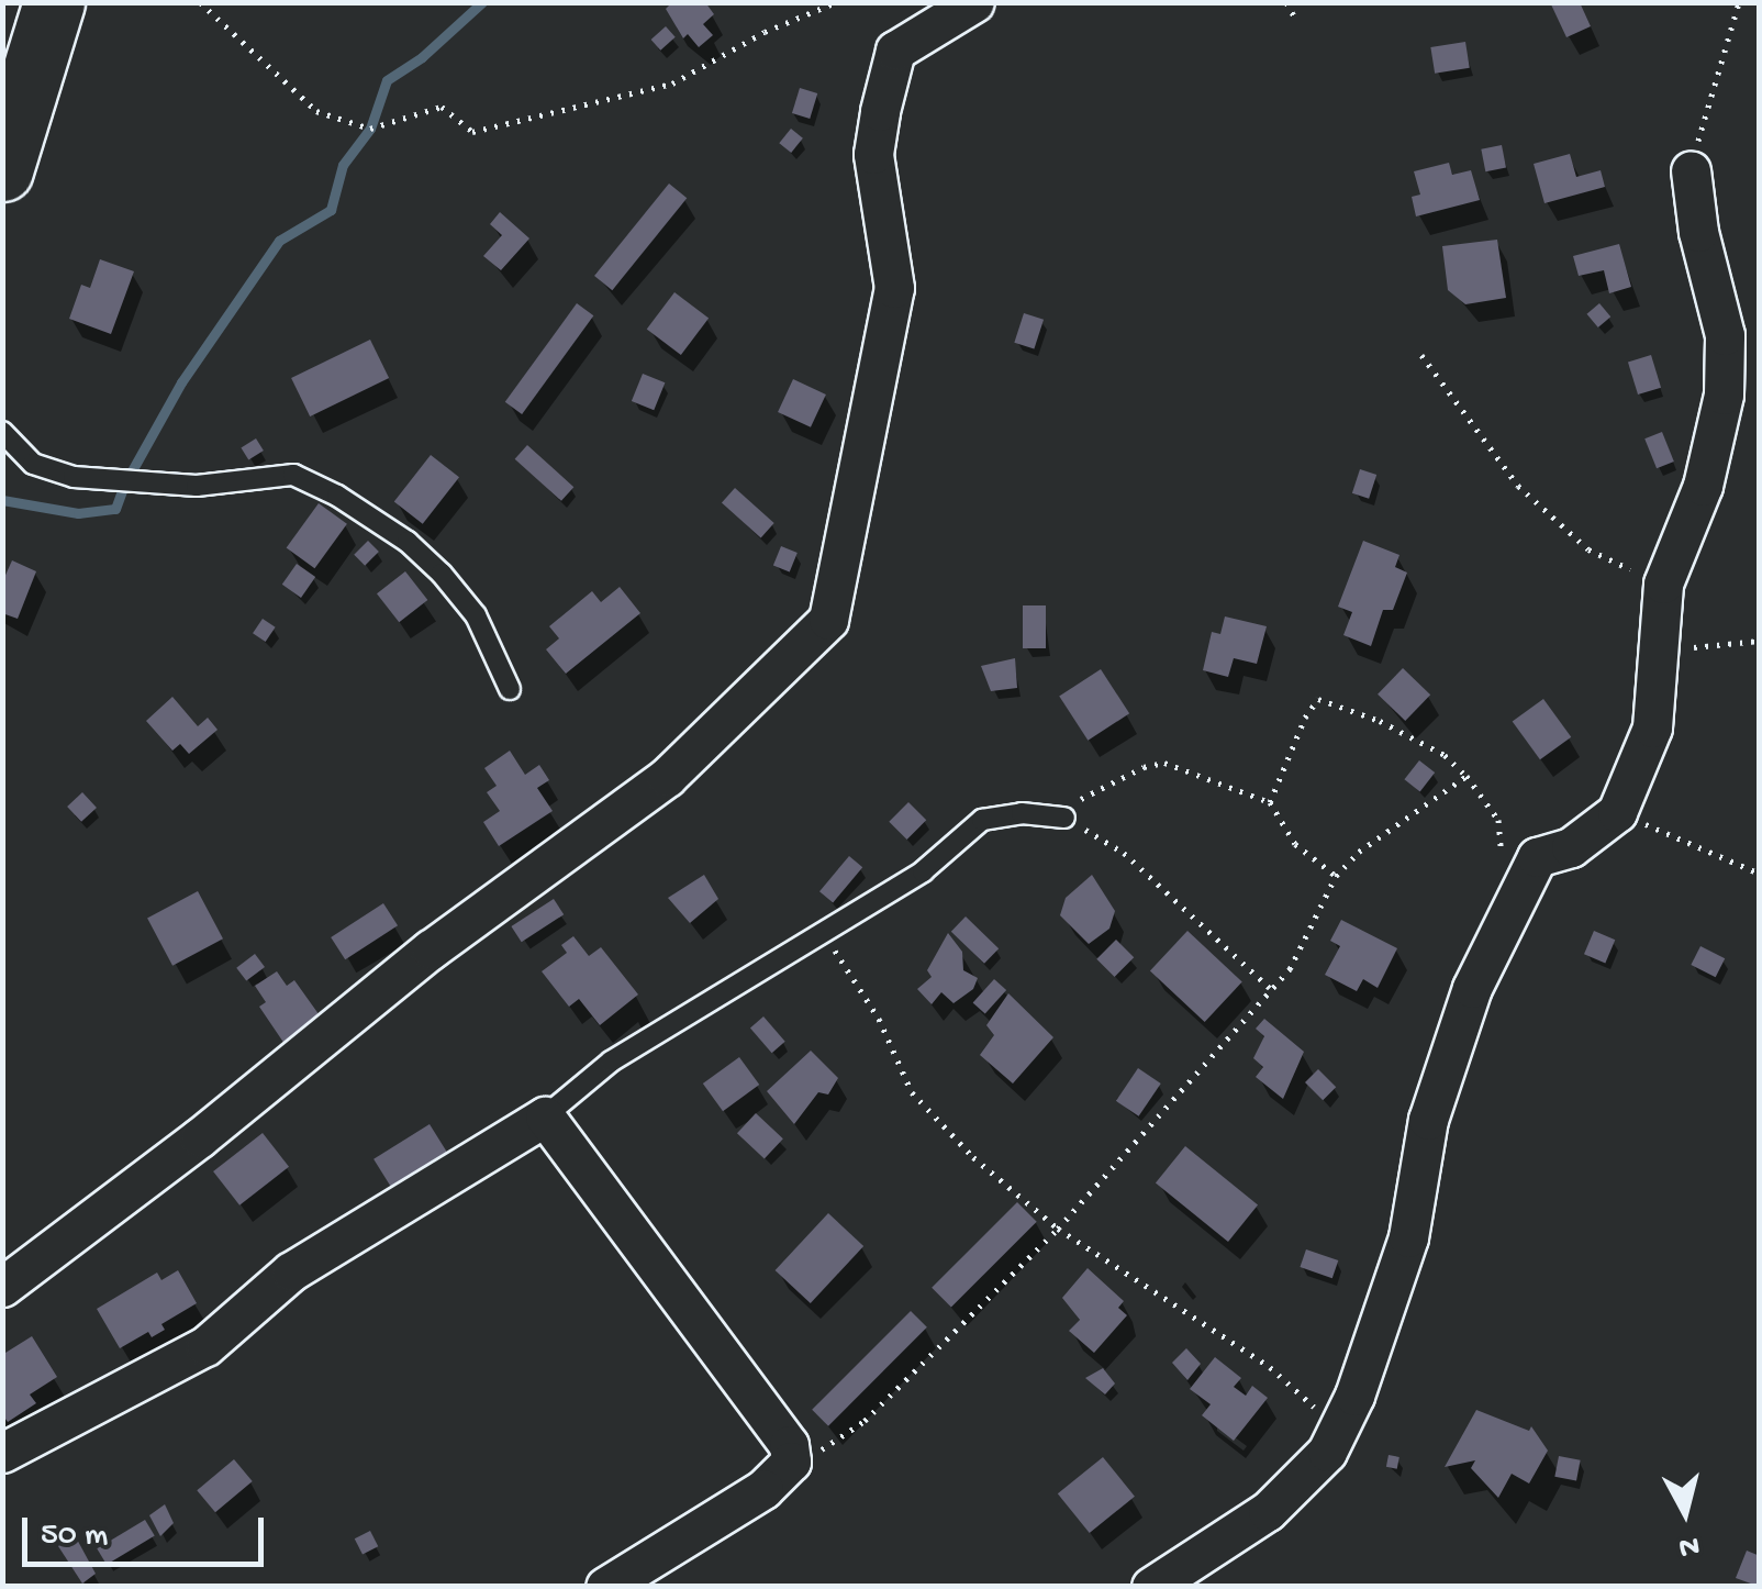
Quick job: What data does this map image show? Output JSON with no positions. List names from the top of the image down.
{
  "scale_bar": "50 m",
  "north": "bottom"
}
